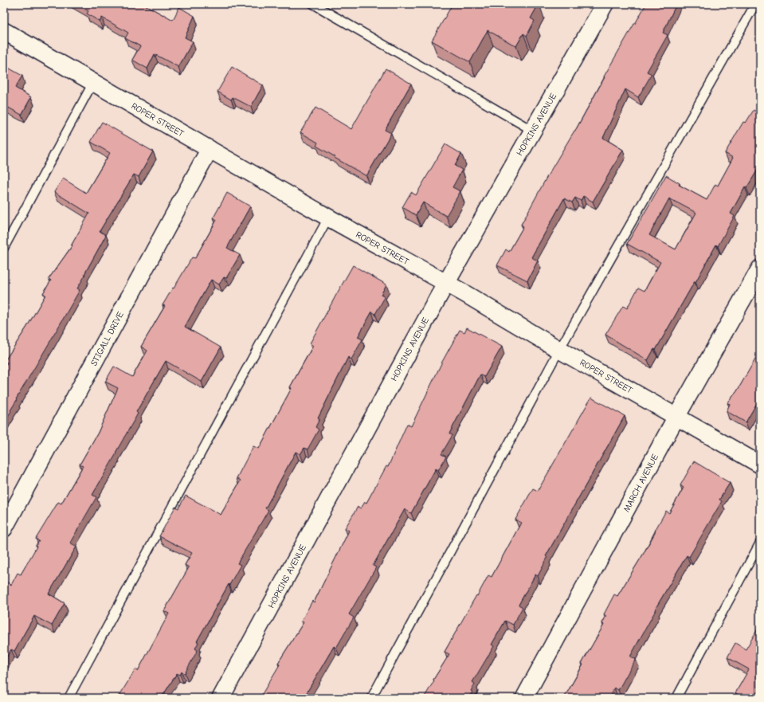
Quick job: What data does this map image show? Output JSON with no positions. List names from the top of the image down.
{
  "streets": {
    "street": [
      "ROPER STREET",
      "HOPKINS AVENUE",
      "STIGALL DRIVE",
      "MARCH AVENUE"
    ]
  },
  "crossings": [
    ["ROPER STREET", "HOPKINS AVENUE"],
    ["ROPER STREET", "STIGALL DRIVE"],
    ["ROPER STREET", "MARCH AVENUE"]
  ]
}
